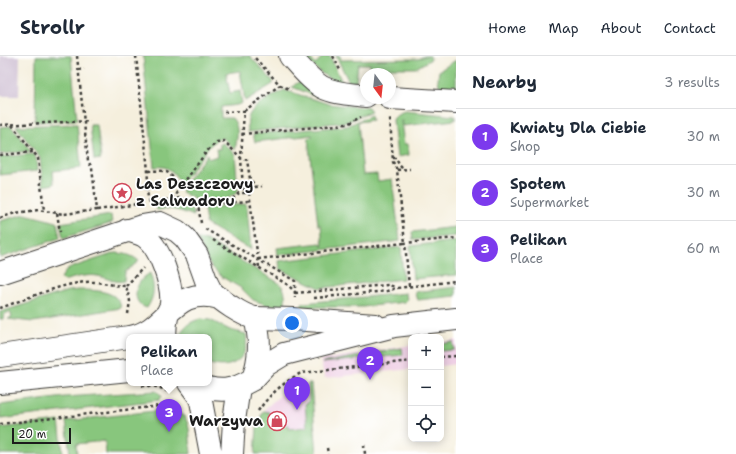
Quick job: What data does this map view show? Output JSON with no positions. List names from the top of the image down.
{
  "places": {
    "place": ["Las Deszczowy z Salwadoru"],
    "shop": ["Warzywa"]
  },
  "scale_bar": "20 m",
  "north": "bottom",
  "page": {
    "header": "Strollr",
    "nav": [
      "Home",
      "Map",
      "About",
      "Contact"
    ],
    "heading": ["Nearby", "3 results"],
    "list": [
      {
        "mark": "1",
        "name": "Kwiaty Dla Ciebie",
        "note": "Shop",
        "value": "30 m"
      },
      {
        "mark": "2",
        "name": "Społem",
        "note": "Supermarket",
        "value": "30 m"
      },
      {
        "mark": "3",
        "name": "Pelikan",
        "note": "Place",
        "value": "60 m"
      }
    ],
    "map_buttons": ["+", "−"],
    "popup": ["Pelikan", "Place"],
    "pins": ["2", "1", "3"],
    "scale": "20 m"
  }
}
